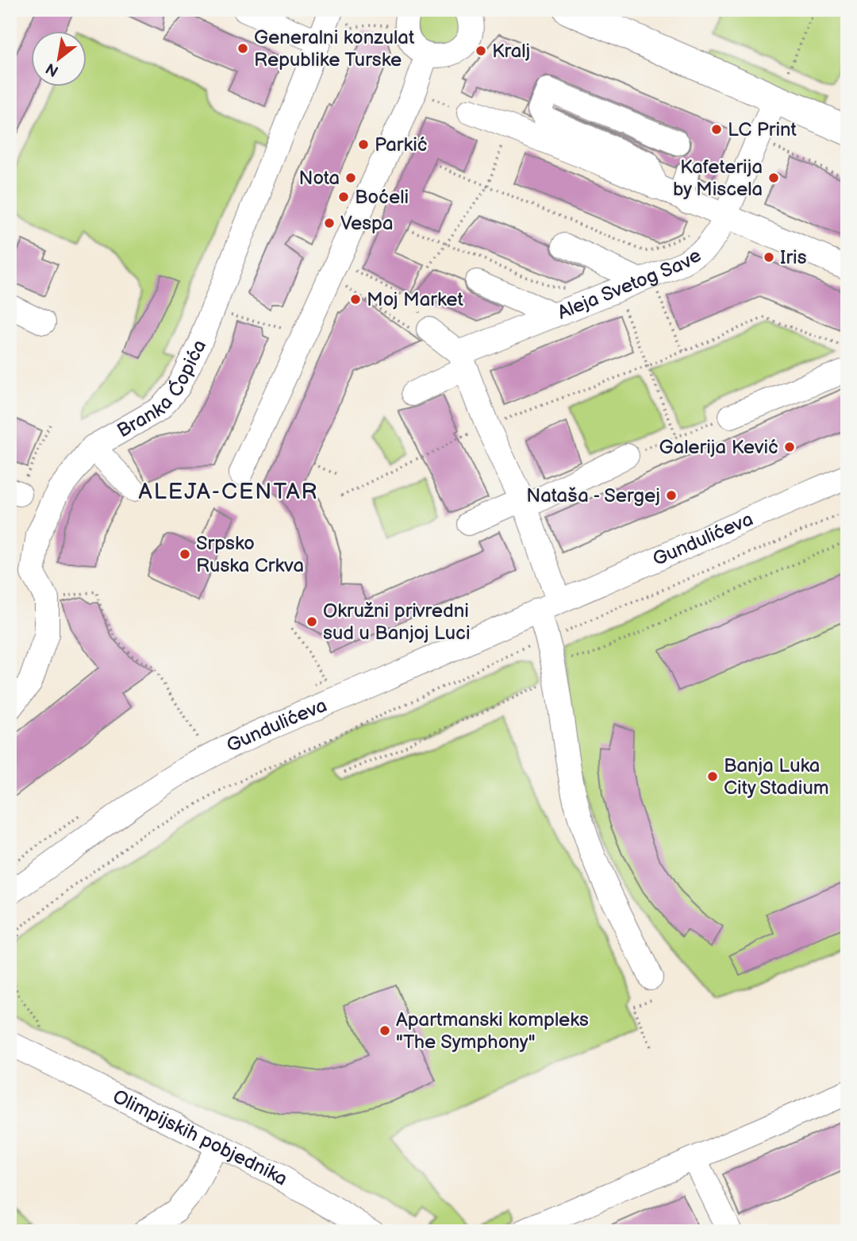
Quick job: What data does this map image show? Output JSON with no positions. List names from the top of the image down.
{
  "streets": {
    "street": [
      "Aleja Svetog Save",
      "Branka Ćopića",
      "Gundulićeva",
      "Olimpijskih pobjednika"
    ]
  },
  "districts": ["ALEJA-CENTAR"],
  "places": [
    "Generalni konzulat Republike Turske",
    "Kralj",
    "LC Print",
    "Parkić",
    "Nota",
    "Kafeterija by Miscela",
    "Boćeli",
    "Vespa",
    "Iris",
    "Moj Market",
    "Galerija Kević",
    "Nataša - Sergej",
    "Srpsko Ruska Crkva",
    "Okružni privredni sud u Banjoj Luci",
    "Banja Luka City Stadium",
    "Apartmanski kompleks \"The Symphony\""
  ],
  "north": "bottom left"
}
